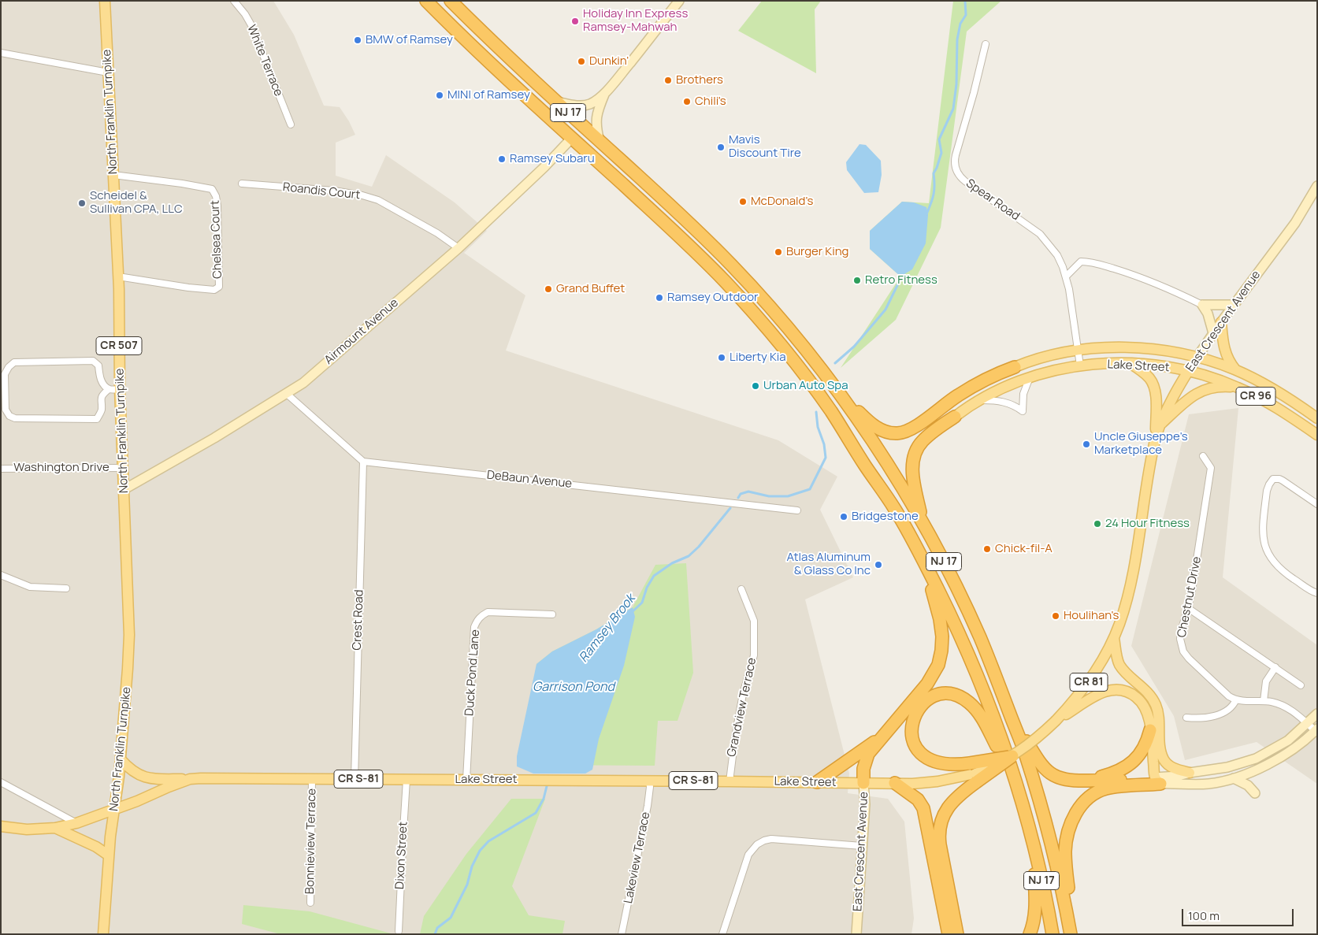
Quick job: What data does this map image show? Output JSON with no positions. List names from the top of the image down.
{
  "streets": {
    "highway": ["NJ 17"],
    "main road": [
      "North Franklin Turnpike",
      "East Crescent Avenue",
      "CR 507",
      "Lake Street",
      "CR 96",
      "CR 81",
      "CR S-81"
    ],
    "street": [
      "White Terrace",
      "Roandis Court",
      "Spear Road",
      "Chelsea Court",
      "Airmount Avenue",
      "Washington Drive",
      "DeBaun Avenue",
      "Chestnut Drive",
      "Crest Road",
      "Duck Pond Lane",
      "Grandview Terrace",
      "Bonnieview Terrace",
      "Dixon Street",
      "Lakeview Terrace"
    ]
  },
  "crossings": [
    ["North Franklin Turnpike", "Chelsea Court"],
    ["North Franklin Turnpike", "Airmount Avenue"],
    ["North Franklin Turnpike", "CR 507"],
    ["North Franklin Turnpike", "Lake Street"],
    ["North Franklin Turnpike", "Washington Drive"],
    ["NJ 17", "Airmount Avenue"],
    ["Roandis Court", "Airmount Avenue"],
    ["Spear Road", "Lake Street"],
    ["East Crescent Avenue", "Lake Street"],
    ["Lake Street", "Crest Road"],
    ["Lake Street", "Duck Pond Lane"],
    ["Lake Street", "Grandview Terrace"],
    ["Lake Street", "Bonnieview Terrace"],
    ["Lake Street", "Dixon Street"],
    ["Lake Street", "Lakeview Terrace"],
    ["DeBaun Avenue", "Crest Road"]
  ],
  "water": ["Ramsey Brook", "Garrison Pond"],
  "places": [
    "Holiday Inn Express Ramsey-Mahwah",
    "BMW of Ramsey",
    "Dunkin'",
    "Brothers",
    "MINI of Ramsey",
    "Chili's",
    "Mavis Discount Tire",
    "Ramsey Subaru",
    "McDonald's",
    "Scheidel & Sullivan CPA, LLC",
    "Burger King",
    "Retro Fitness",
    "Grand Buffet",
    "Ramsey Outdoor",
    "Liberty Kia",
    "Urban Auto Spa",
    "Uncle Giuseppe's Marketplace",
    "Bridgestone",
    "24 Hour Fitness",
    "Chick-fil-A",
    "Atlas Aluminum & Glass Co Inc",
    "Houlihan's"
  ],
  "scale_bar": "100 m"
}
